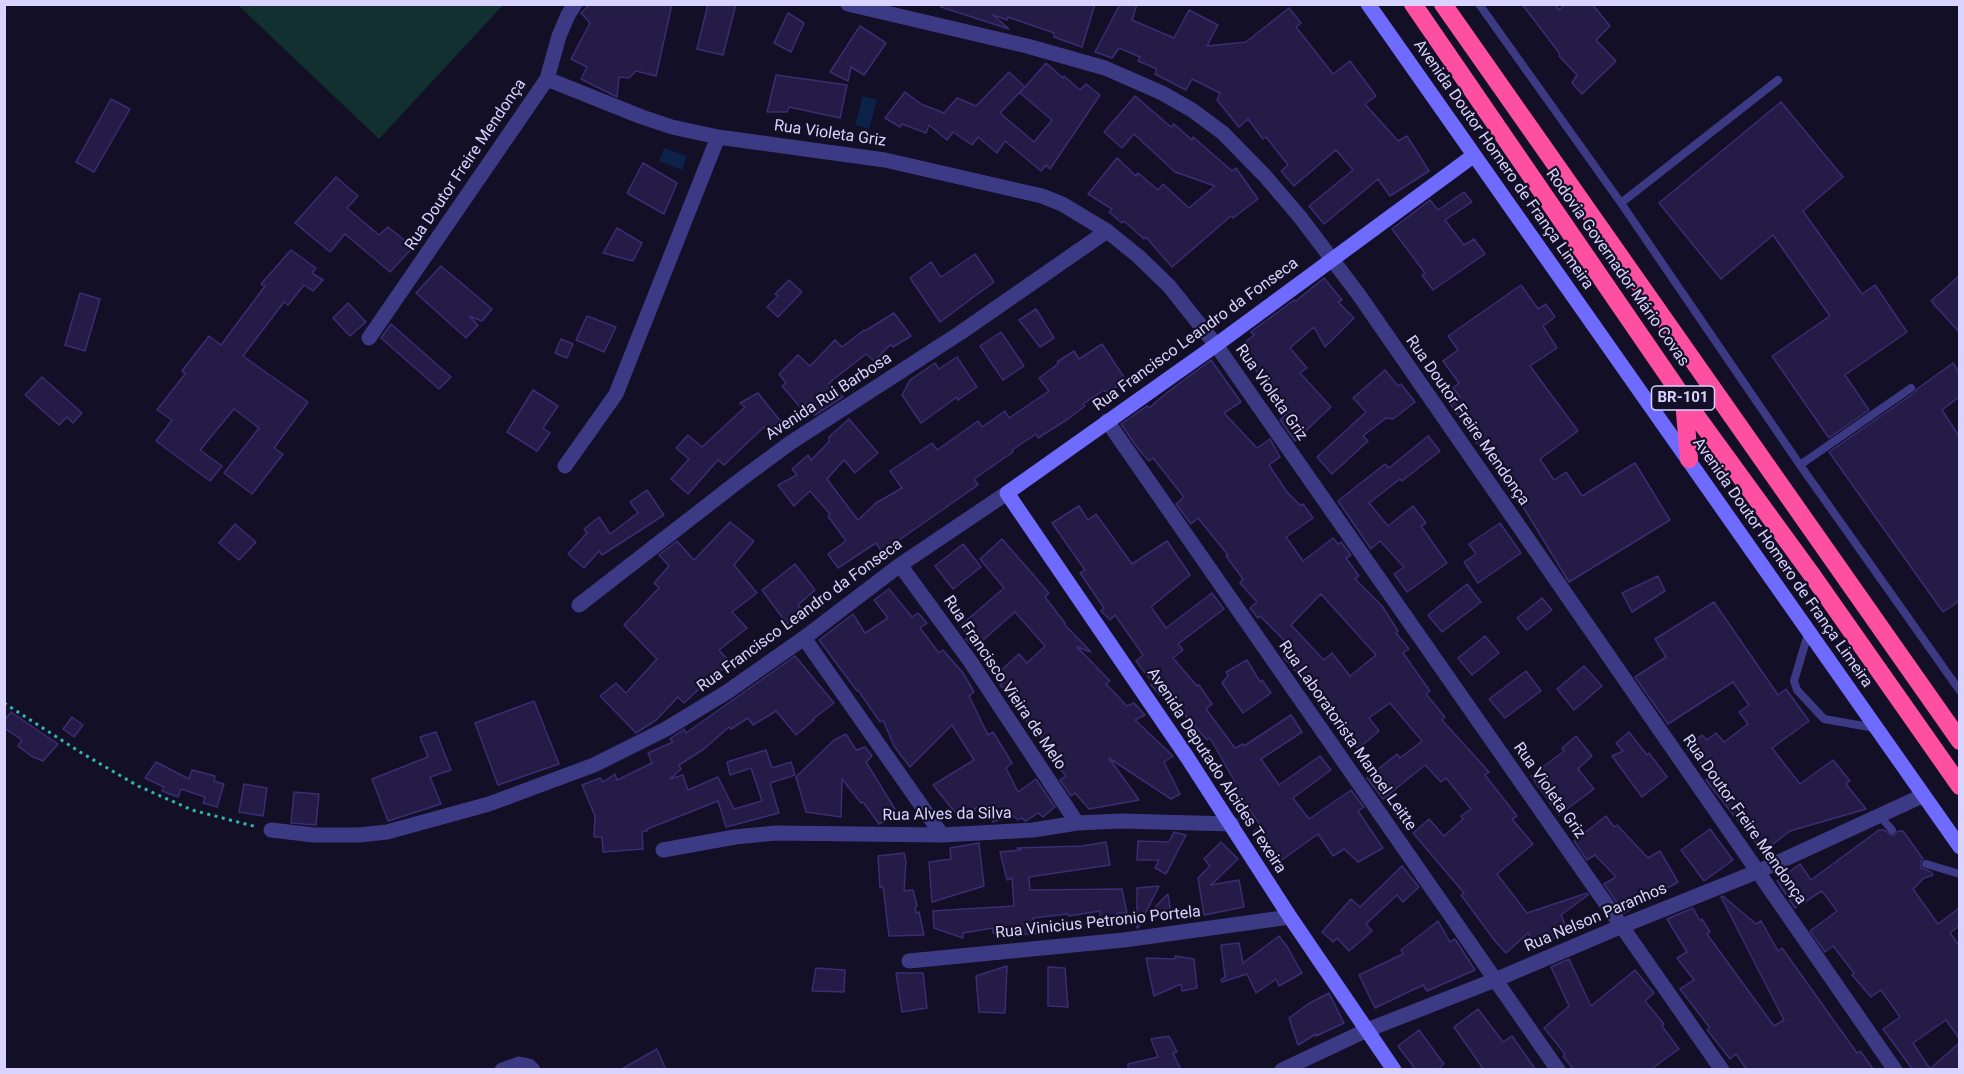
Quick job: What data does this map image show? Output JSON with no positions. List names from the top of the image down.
{
  "streets": {
    "highway": ["Rodovia Governador Mário Covas", "BR-101"],
    "main road": ["Avenida Doutor Homero de França Limeira", "Rua Francisco Leandro da Fonseca", "Avenida Deputado Alcides Texeira"],
    "street": [
      "Rua Violeta Griz",
      "Rua Doutor Freire Mendonça",
      "Avenida Rui Barbosa",
      "Rua Francisco Vieira de Melo",
      "Rua Laboratorista Manoel Leitte",
      "Rua Alves da Silva",
      "Rua Nelson Paranhos",
      "Rua Vinicius Petronio Portela"
    ]
  },
  "crossings": [
    ["Rua Violeta Griz", "Rua Doutor Freire Mendonça"],
    ["Rua Violeta Griz", "Rua Francisco Leandro da Fonseca"],
    ["Rua Violeta Griz", "Avenida Rui Barbosa"],
    ["Rua Violeta Griz", "Rua Nelson Paranhos"],
    ["Rua Doutor Freire Mendonça", "Rua Francisco Leandro da Fonseca"],
    ["Rua Doutor Freire Mendonça", "Rua Nelson Paranhos"],
    ["Avenida Doutor Homero de França Limeira", "Rua Francisco Leandro da Fonseca"],
    ["Avenida Doutor Homero de França Limeira", "Rua Nelson Paranhos"],
    ["Rua Francisco Leandro da Fonseca", "Rua Francisco Vieira de Melo"],
    ["Rua Francisco Leandro da Fonseca", "Rua Laboratorista Manoel Leitte"],
    ["Rua Francisco Leandro da Fonseca", "Avenida Deputado Alcides Texeira"],
    ["Rua Francisco Vieira de Melo", "Rua Alves da Silva"],
    ["Rua Laboratorista Manoel Leitte", "Rua Nelson Paranhos"],
    ["Avenida Deputado Alcides Texeira", "Rua Alves da Silva"],
    ["Avenida Deputado Alcides Texeira", "Rua Nelson Paranhos"],
    ["Avenida Deputado Alcides Texeira", "Rua Vinicius Petronio Portela"]
  ]
}
